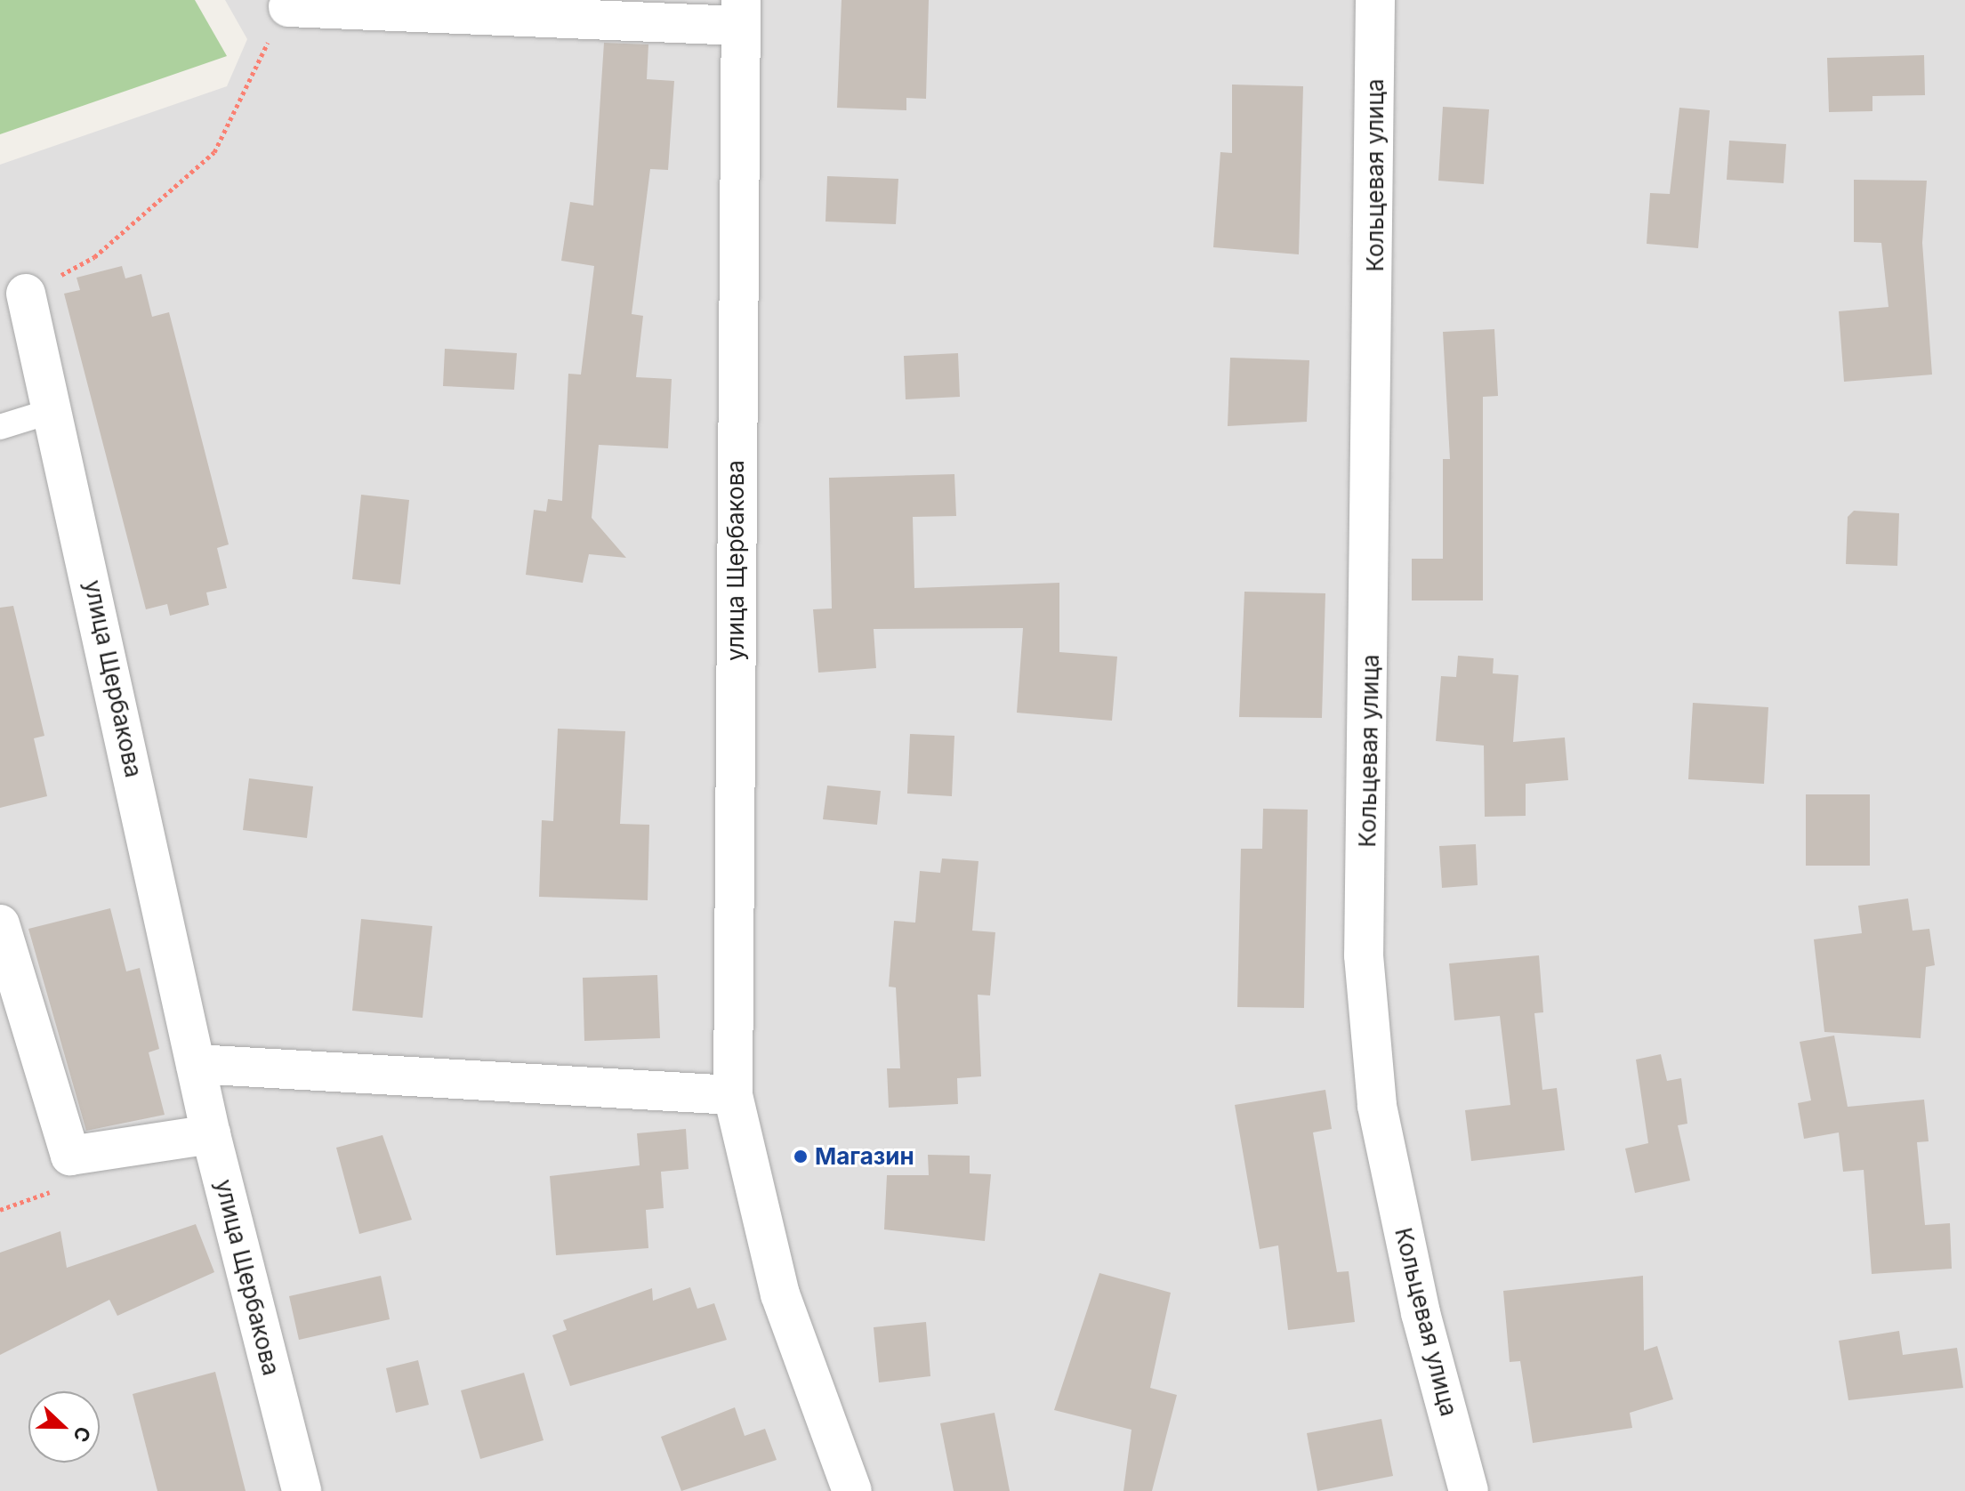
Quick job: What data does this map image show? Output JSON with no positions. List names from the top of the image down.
{
  "streets": {
    "street": ["Кольцевая улица", "улица Щербакова"]
  },
  "places": ["Магазин"],
  "north": "right"
}
